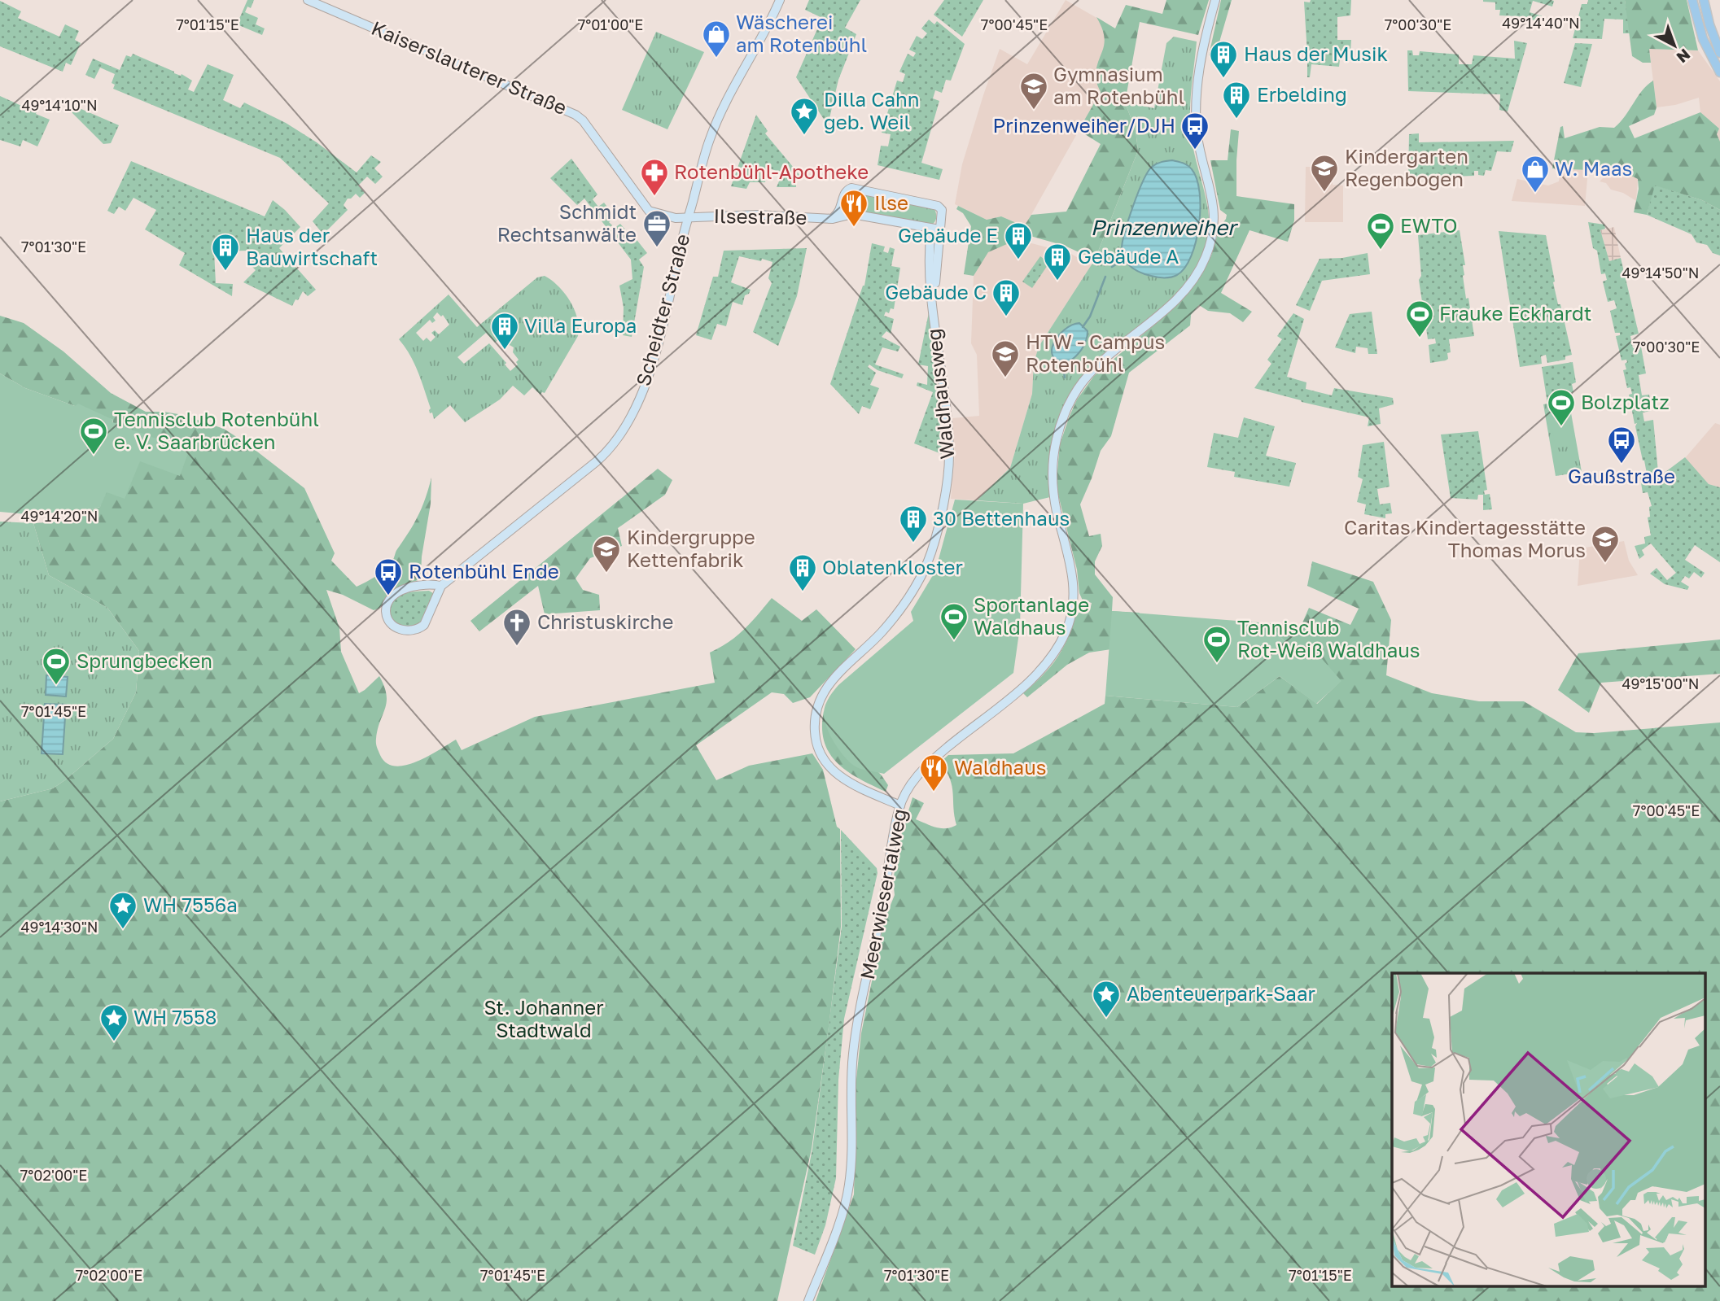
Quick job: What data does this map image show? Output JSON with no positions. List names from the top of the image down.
{
  "streets": {
    "main road": [
      "Kaiserslauterer Straße",
      "Ilsestraße",
      "Scheidter Straße",
      "Waldhausweg",
      "Meerwiesertalweg"
    ]
  },
  "crossings": [
    ["Kaiserslauterer Straße", "Ilsestraße"],
    ["Kaiserslauterer Straße", "Scheidter Straße"],
    ["Ilsestraße", "Scheidter Straße"],
    ["Ilsestraße", "Waldhausweg"],
    ["Waldhausweg", "Meerwiesertalweg"]
  ],
  "water": ["Prinzenweiher"],
  "parks": ["St. Johanner Stadtwald"],
  "places": {
    "shop": ["Wäscherei am Rotenbühl", "W. Maas"],
    "building": [
      "Haus der Musik",
      "Erbelding",
      "Gebäude E",
      "Haus der Bauwirtschaft",
      "Gebäude A",
      "Gebäude C",
      "Villa Europa",
      "30 Bettenhaus",
      "Oblatenkloster"
    ],
    "school or university": [
      "Gymnasium am Rotenbühl",
      "Kindergarten Regenbogen",
      "HTW - Campus Rotenbühl",
      "Caritas Kindertagesstätte Thomas Morus",
      "Kindergruppe Kettenfabrik"
    ],
    "place": [
      "Dilla Cahn geb. Weil",
      "WH 7556a",
      "Abenteuerpark-Saar",
      "WH 7558"
    ],
    "bus stop": ["Prinzenweiher/DJH", "Gaußstraße", "Rotenbühl Ende"],
    "pharmacy": ["Rotenbühl-Apotheke"],
    "restaurant": ["Ilse", "Waldhaus"],
    "office": ["Schmidt Rechtsanwälte"],
    "sports": [
      "EWTO",
      "Frauke Eckhardt",
      "Bolzplatz",
      "Tennisclub Rotenbühl e. V. Saarbrücken",
      "Sportanlage Waldhaus",
      "Tennisclub Rot-Weiß Waldhaus",
      "Sprungbecken"
    ],
    "church": ["Christuskirche"]
  },
  "north": "bottom right",
  "coordinates": [
    "49°14'40\"N",
    "7°01'15\"E",
    "7°01'00\"E",
    "7°00'45\"E",
    "7°00'30\"E",
    "49°14'10\"N",
    "7°01'30\"E",
    "49°14'50\"N",
    "49°14'20\"N",
    "49°15'00\"N",
    "7°01'45\"E",
    "49°14'30\"N",
    "7°02'00\"E"
  ]
}
